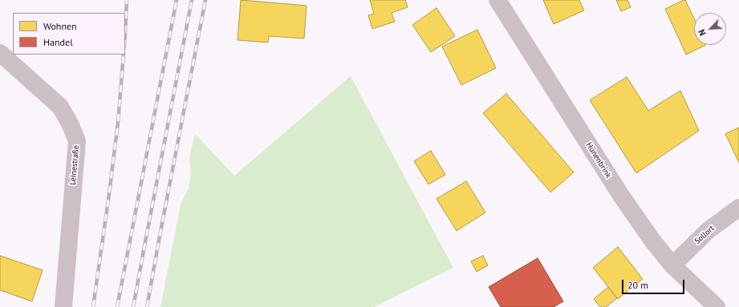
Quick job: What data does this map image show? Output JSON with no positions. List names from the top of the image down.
{
  "streets": {
    "street": ["Hünenbrink", "Leinestraße", "Sollort"]
  },
  "crossings": [
    ["Hünenbrink", "Sollort"]
  ],
  "legend": ["Wohnen", "Handel"],
  "scale_bar": "20 m",
  "north": "bottom left"
}
